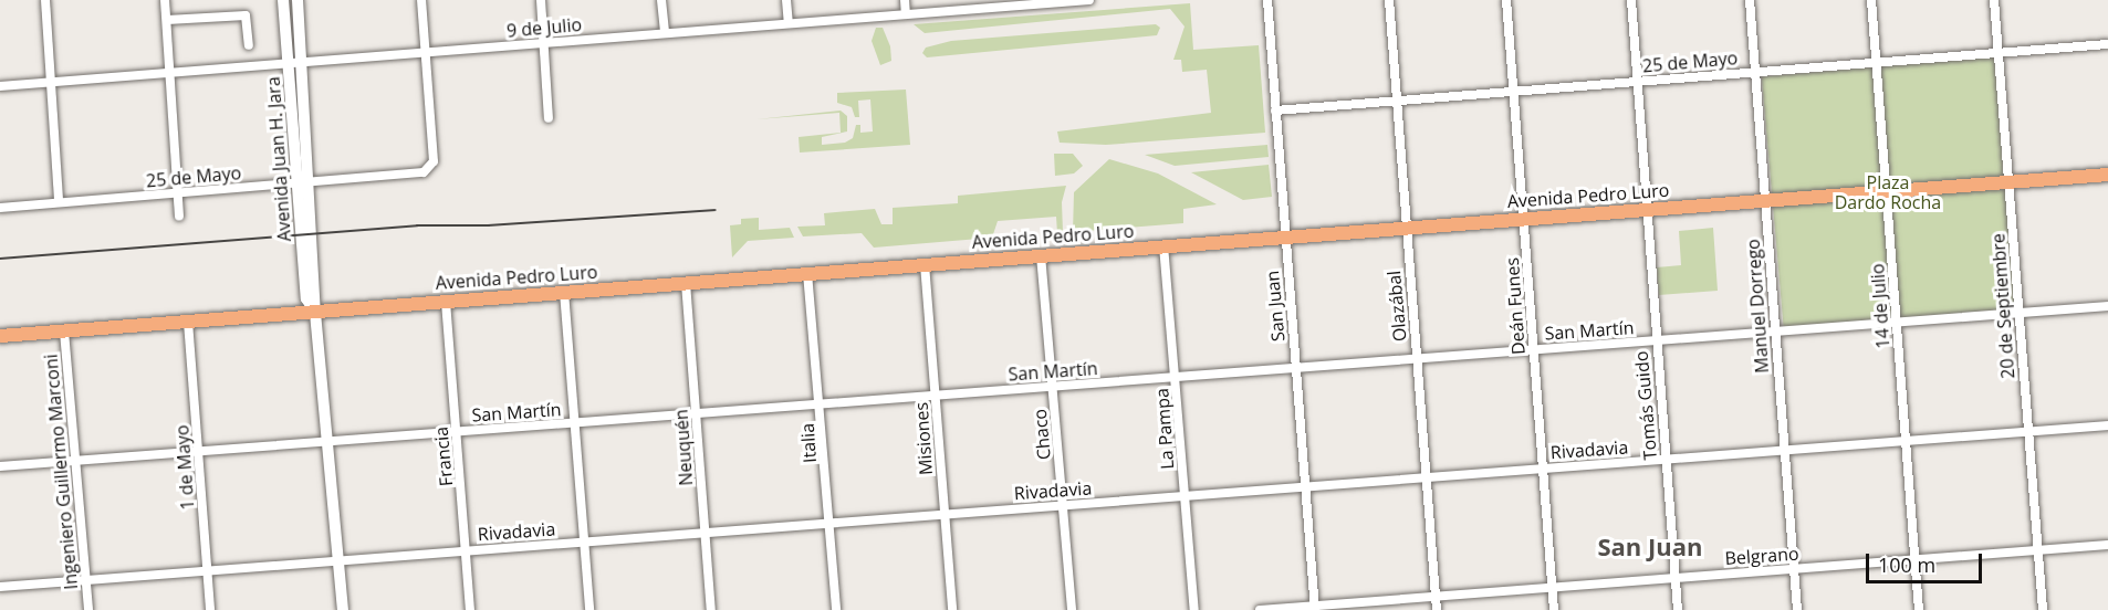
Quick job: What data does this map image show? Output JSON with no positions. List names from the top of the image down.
{
  "streets": {
    "main road": ["Avenida Juan H. Jara", "Avenida Pedro Luro"],
    "street": [
      "9 de Julio",
      "25 de Mayo",
      "San Juan",
      "Olazábal",
      "Deán Funes",
      "Manuel Dorrego",
      "14 de Julio",
      "20 de Septiembre",
      "San Martín",
      "Tomás Guido",
      "La Pampa",
      "Chaco",
      "Misiones",
      "Italia",
      "Neuquén",
      "Rivadavia",
      "Francia",
      "1 de Mayo",
      "Ingeniero Guillermo Marconi",
      "Belgrano"
    ]
  },
  "crossings": [
    ["9 de Julio", "25 de Mayo"],
    ["9 de Julio", "Avenida Juan H. Jara"],
    ["25 de Mayo", "Avenida Juan H. Jara"],
    ["25 de Mayo", "San Juan"],
    ["25 de Mayo", "Olazábal"],
    ["25 de Mayo", "Deán Funes"],
    ["25 de Mayo", "Manuel Dorrego"],
    ["25 de Mayo", "14 de Julio"],
    ["25 de Mayo", "20 de Septiembre"],
    ["25 de Mayo", "Tomás Guido"],
    ["Avenida Juan H. Jara", "Avenida Pedro Luro"],
    ["Avenida Juan H. Jara", "San Martín"],
    ["Avenida Juan H. Jara", "Rivadavia"],
    ["Avenida Pedro Luro", "San Juan"],
    ["Avenida Pedro Luro", "Olazábal"],
    ["Avenida Pedro Luro", "Deán Funes"],
    ["Avenida Pedro Luro", "Manuel Dorrego"],
    ["Avenida Pedro Luro", "14 de Julio"],
    ["Avenida Pedro Luro", "20 de Septiembre"],
    ["Avenida Pedro Luro", "Tomás Guido"],
    ["Avenida Pedro Luro", "La Pampa"],
    ["Avenida Pedro Luro", "Chaco"],
    ["Avenida Pedro Luro", "Misiones"],
    ["Avenida Pedro Luro", "Italia"],
    ["Avenida Pedro Luro", "Neuquén"],
    ["Avenida Pedro Luro", "Francia"],
    ["Avenida Pedro Luro", "1 de Mayo"],
    ["Avenida Pedro Luro", "Ingeniero Guillermo Marconi"],
    ["San Juan", "San Martín"],
    ["San Juan", "Rivadavia"],
    ["San Juan", "Belgrano"],
    ["Olazábal", "San Martín"],
    ["Olazábal", "Rivadavia"],
    ["Olazábal", "Belgrano"],
    ["Deán Funes", "San Martín"],
    ["Deán Funes", "Rivadavia"],
    ["Deán Funes", "Belgrano"],
    ["Manuel Dorrego", "San Martín"],
    ["Manuel Dorrego", "Rivadavia"],
    ["Manuel Dorrego", "Belgrano"],
    ["14 de Julio", "San Martín"],
    ["14 de Julio", "Rivadavia"],
    ["14 de Julio", "Belgrano"],
    ["20 de Septiembre", "San Martín"],
    ["20 de Septiembre", "Rivadavia"],
    ["20 de Septiembre", "Belgrano"],
    ["San Martín", "Tomás Guido"],
    ["San Martín", "La Pampa"],
    ["San Martín", "Chaco"],
    ["San Martín", "Misiones"],
    ["San Martín", "Italia"],
    ["San Martín", "Neuquén"],
    ["San Martín", "Francia"],
    ["San Martín", "1 de Mayo"],
    ["San Martín", "Ingeniero Guillermo Marconi"],
    ["Tomás Guido", "Rivadavia"],
    ["Tomás Guido", "Belgrano"],
    ["La Pampa", "Rivadavia"],
    ["Chaco", "Rivadavia"],
    ["Misiones", "Rivadavia"],
    ["Italia", "Rivadavia"],
    ["Neuquén", "Rivadavia"],
    ["Rivadavia", "Francia"],
    ["Rivadavia", "1 de Mayo"],
    ["Rivadavia", "Ingeniero Guillermo Marconi"]
  ],
  "districts": ["San Juan"],
  "parks": ["Plaza Dardo Rocha"],
  "scale_bar": "100 m"
}
